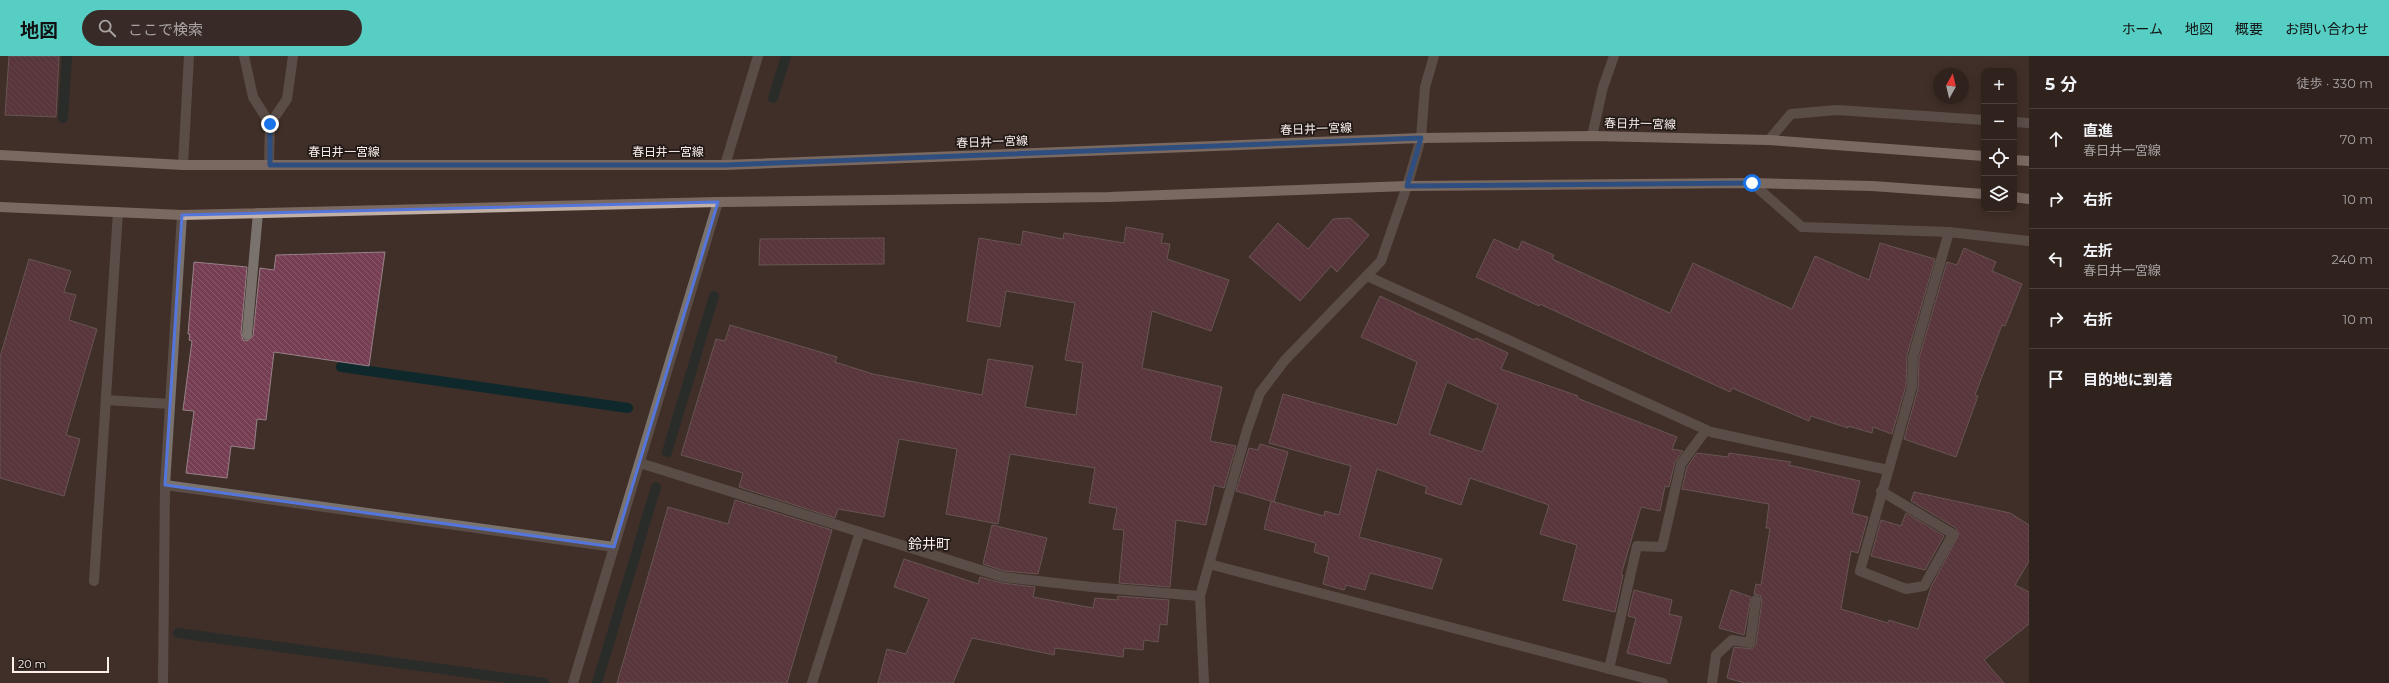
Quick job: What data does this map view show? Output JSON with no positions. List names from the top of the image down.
{
  "streets": {
    "main road": ["春日井一宮線"]
  },
  "districts": ["鈴井町"],
  "scale_bar": "20 m",
  "north": "top",
  "page": {
    "header": "地図",
    "search": "ここで検索",
    "nav": [
      "ホーム",
      "地図",
      "概要",
      "お問い合わせ"
    ],
    "heading": ["5 分", "徒歩 · 330 m"],
    "map_buttons": ["+", "−"],
    "list": [
      ["直進", "春日井一宮線", "70 m"],
      ["右折", "10 m"],
      ["左折", "春日井一宮線", "240 m"],
      ["右折", "10 m"],
      "目的地に到着"
    ],
    "scale": "20 m"
  }
}
